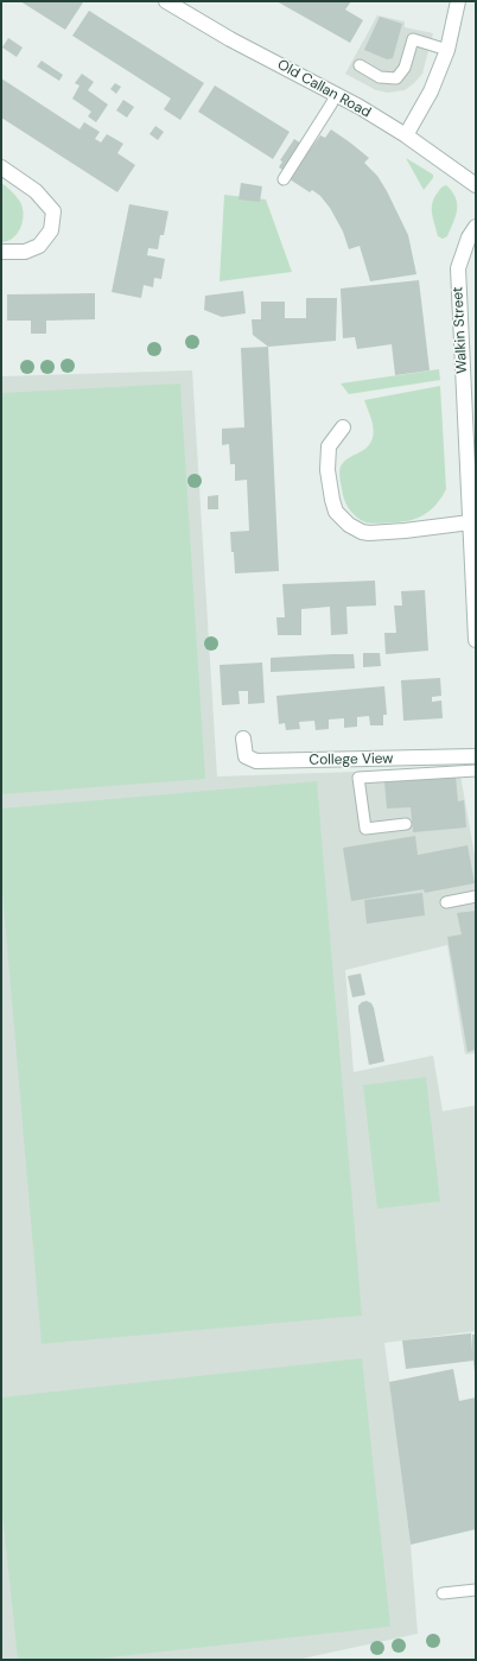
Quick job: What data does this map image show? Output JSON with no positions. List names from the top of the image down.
{
  "streets": {
    "street": ["Old Callan Road", "Walkin Street", "College View"]
  }
}
